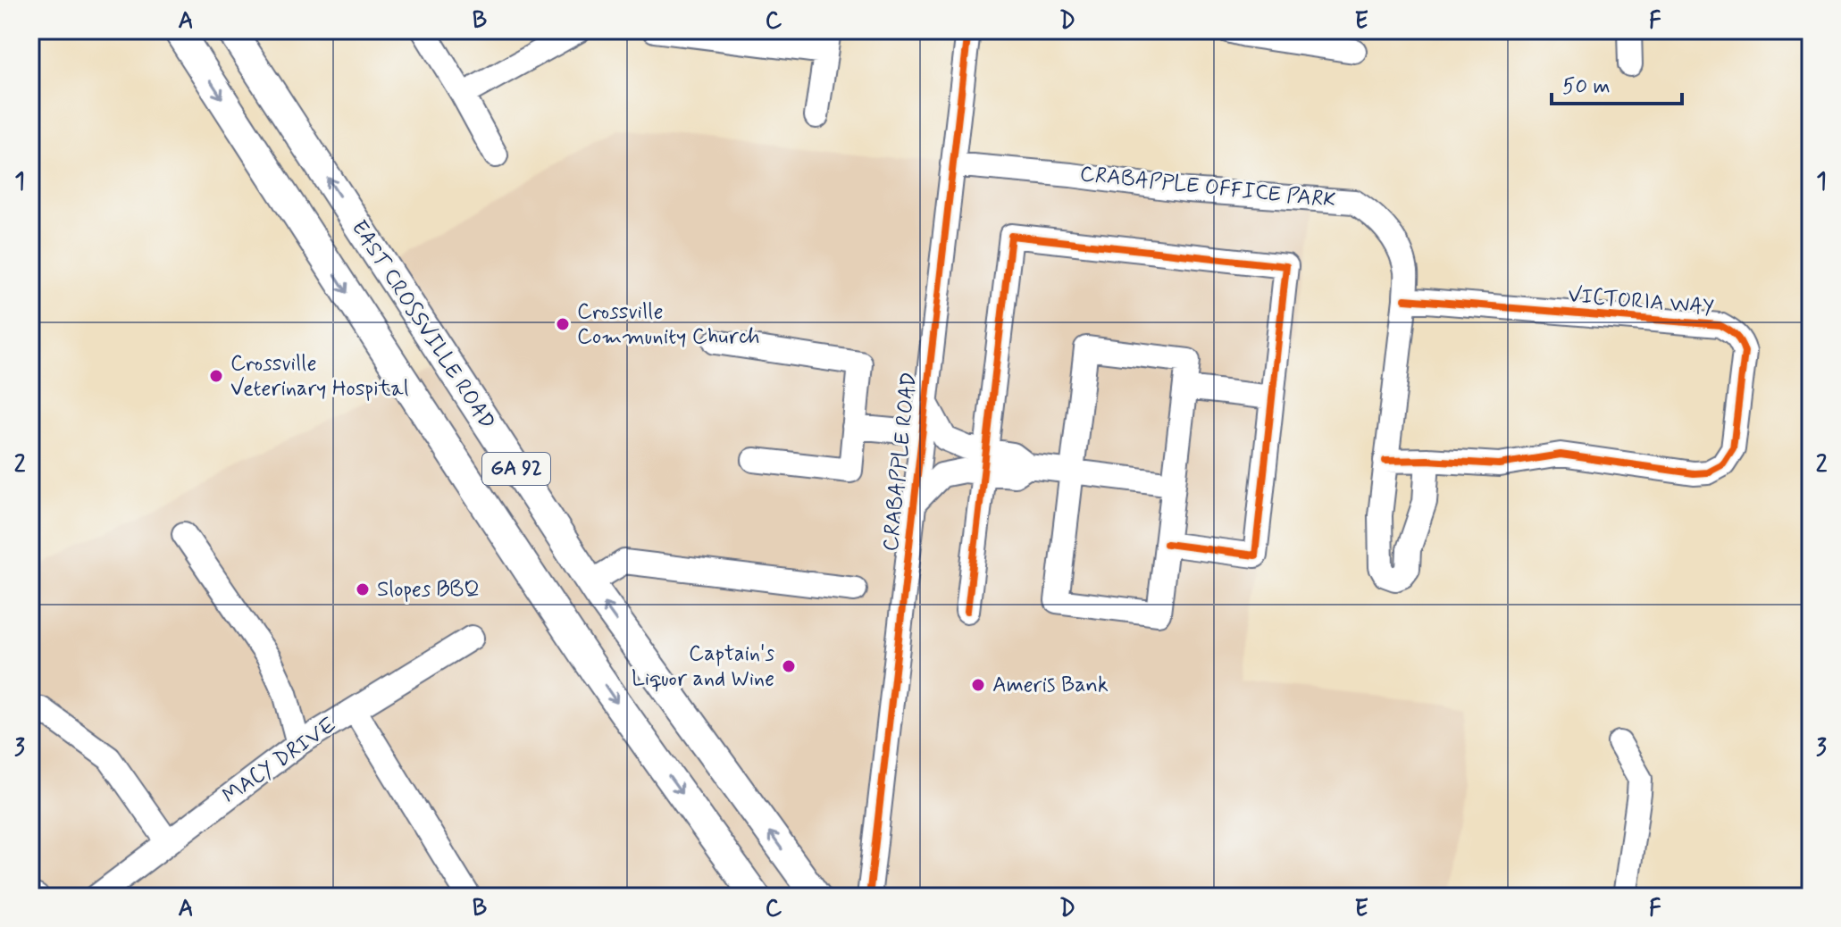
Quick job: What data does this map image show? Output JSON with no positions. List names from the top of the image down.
{
  "streets": {
    "main road": ["EAST CROSSVILLE ROAD", "GA 92"],
    "street": [
      "CRABAPPLE OFFICE PARK",
      "VICTORIA WAY",
      "CRABAPPLE ROAD",
      "MACY DRIVE"
    ]
  },
  "crossings": [
    ["CRABAPPLE OFFICE PARK", "VICTORIA WAY"],
    ["CRABAPPLE OFFICE PARK", "CRABAPPLE ROAD"]
  ],
  "places": [
    "Crossville Community Church",
    "Crossville Veterinary Hospital",
    "Slopes BBQ",
    "Captain's Liquor and Wine",
    "Ameris Bank"
  ],
  "scale_bar": "50 m",
  "grid": {
    "columns": [
      "A",
      "B",
      "C",
      "D",
      "E",
      "F"
    ],
    "rows": ["1", "2", "3"]
  }
}
